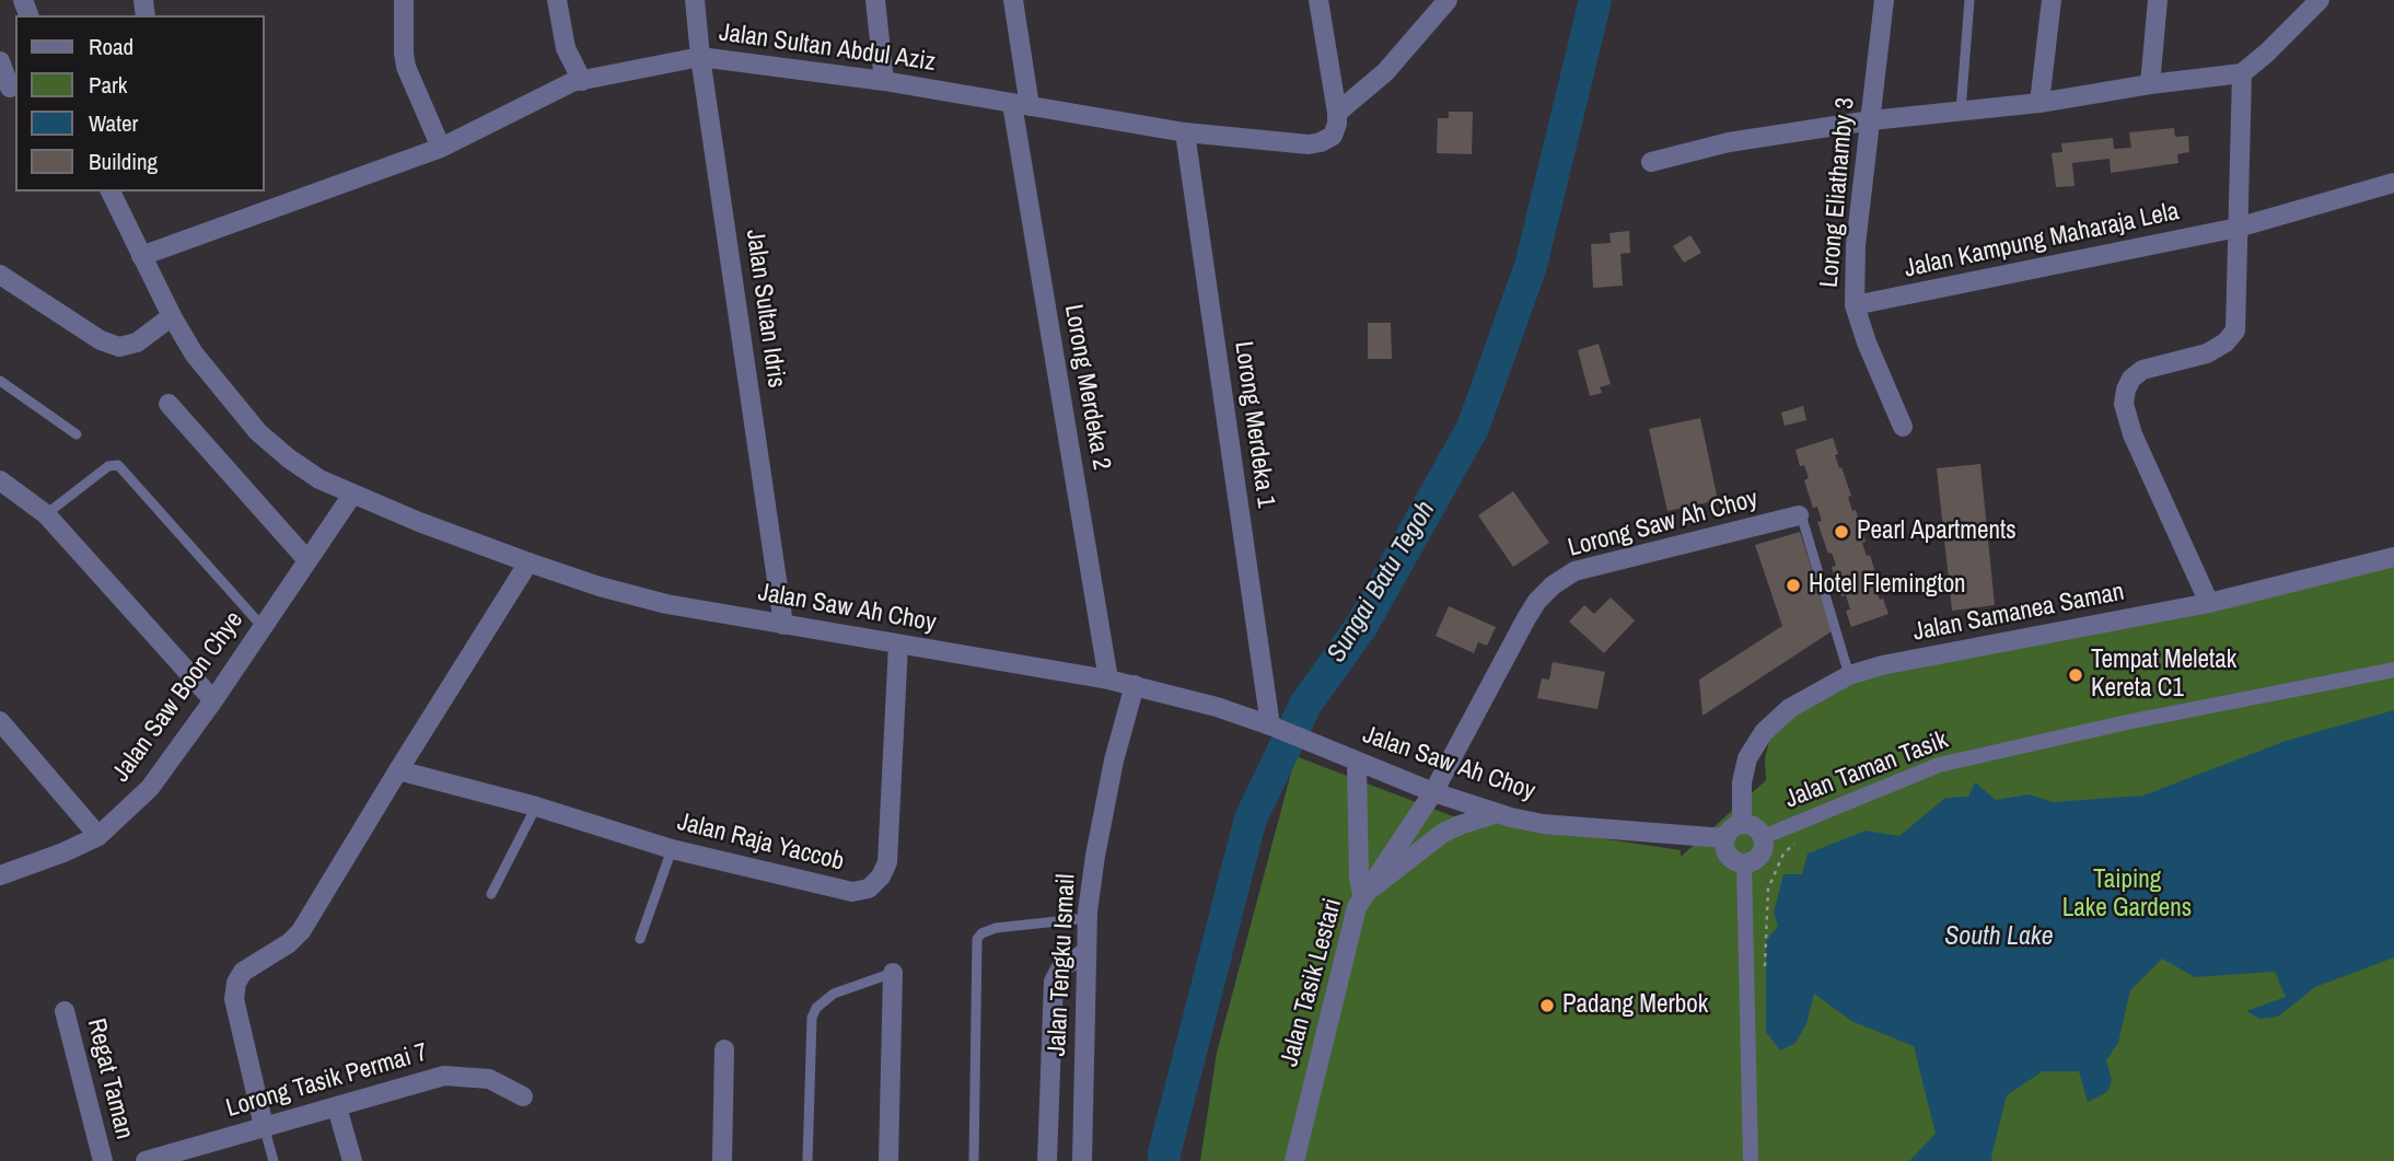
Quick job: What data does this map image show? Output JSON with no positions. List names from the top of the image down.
{
  "streets": {
    "street": [
      "Jalan Sultan Abdul Aziz",
      "Lorong Eliathamby 3",
      "Jalan Kampung Maharaja Lela",
      "Jalan Sultan Idris",
      "Lorong Merdeka 2",
      "Lorong Merdeka 1",
      "Lorong Saw Ah Choy",
      "Jalan Saw Ah Choy",
      "Jalan Samanea Saman",
      "Jalan Saw Boon Chye",
      "Jalan Taman Tasik",
      "Jalan Raja Yaccob",
      "Jalan Tengku Ismail",
      "Jalan Tasik Lestari",
      "Regat Taman",
      "Lorong Tasik Permai 7"
    ]
  },
  "crossings": [
    ["Jalan Sultan Abdul Aziz", "Jalan Sultan Idris"],
    ["Jalan Sultan Abdul Aziz", "Lorong Merdeka 2"],
    ["Jalan Sultan Abdul Aziz", "Lorong Merdeka 1"],
    ["Jalan Sultan Abdul Aziz", "Jalan Saw Ah Choy"],
    ["Lorong Eliathamby 3", "Jalan Kampung Maharaja Lela"],
    ["Jalan Sultan Idris", "Jalan Saw Ah Choy"],
    ["Lorong Merdeka 2", "Jalan Saw Ah Choy"],
    ["Lorong Merdeka 1", "Jalan Saw Ah Choy"],
    ["Lorong Saw Ah Choy", "Jalan Saw Ah Choy"],
    ["Lorong Saw Ah Choy", "Jalan Tasik Lestari"],
    ["Jalan Saw Ah Choy", "Jalan Samanea Saman"],
    ["Jalan Saw Ah Choy", "Jalan Saw Boon Chye"],
    ["Jalan Saw Ah Choy", "Jalan Taman Tasik"],
    ["Jalan Saw Ah Choy", "Jalan Raja Yaccob"],
    ["Jalan Saw Ah Choy", "Jalan Tengku Ismail"],
    ["Jalan Saw Ah Choy", "Jalan Tasik Lestari"],
    ["Jalan Samanea Saman", "Jalan Taman Tasik"]
  ],
  "water": ["Sungai Batu Tegoh", "South Lake"],
  "parks": ["Taiping Lake Gardens"],
  "places": [
    "Pearl Apartments",
    "Hotel Flemington",
    "Tempat Meletak Kereta C1",
    "Padang Merbok"
  ],
  "legend": [
    "Road",
    "Park",
    "Water",
    "Building"
  ]
}
